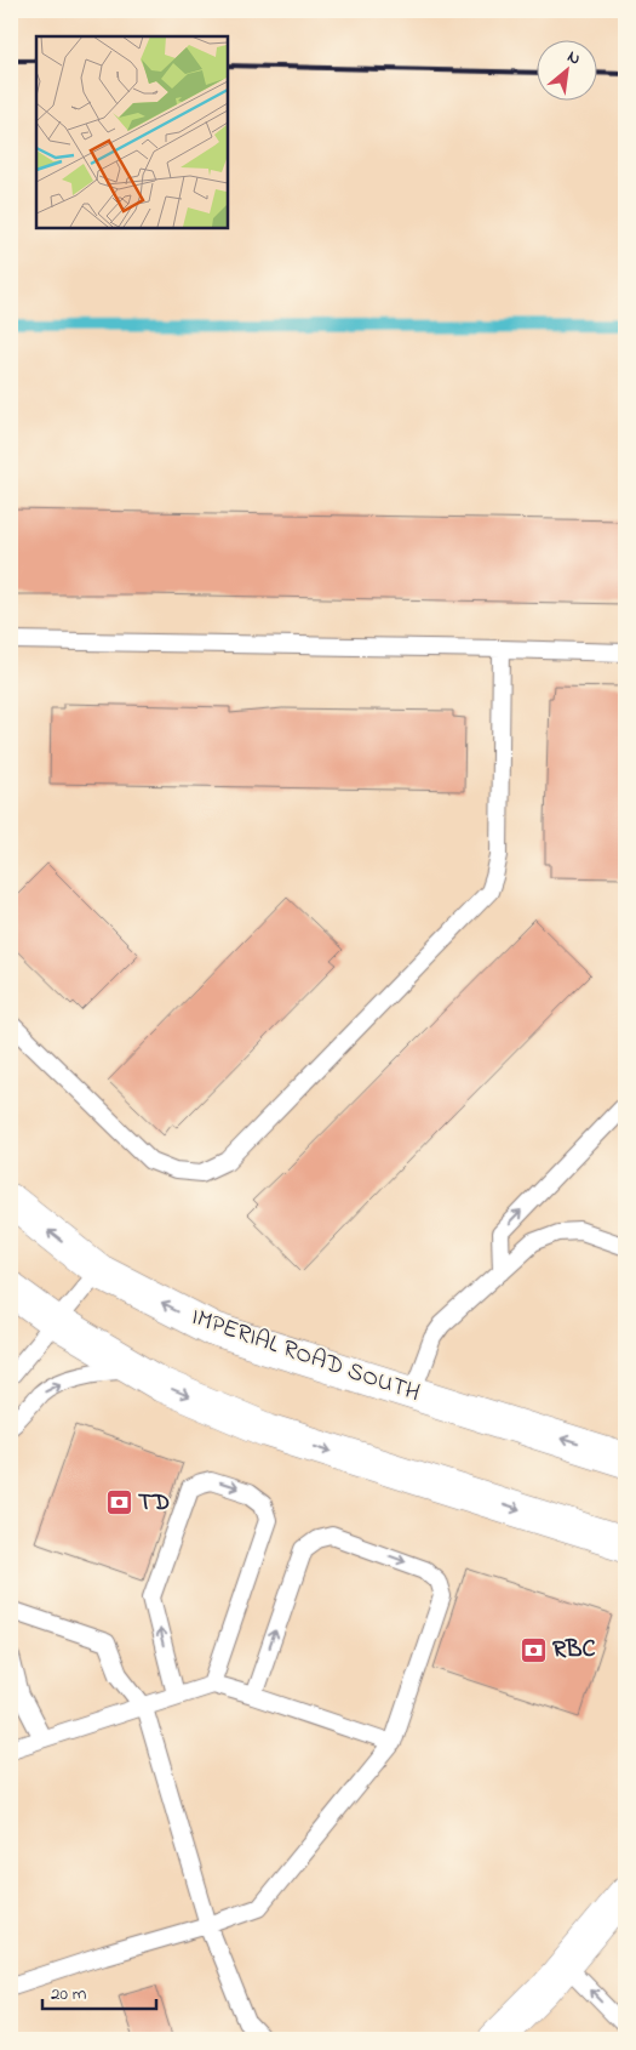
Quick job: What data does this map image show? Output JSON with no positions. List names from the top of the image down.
{
  "streets": {
    "street": ["IMPERIAL ROAD SOUTH"]
  },
  "places": {
    "bank": ["TD", "RBC"]
  },
  "scale_bar": "20 m",
  "north": "top right"
}
